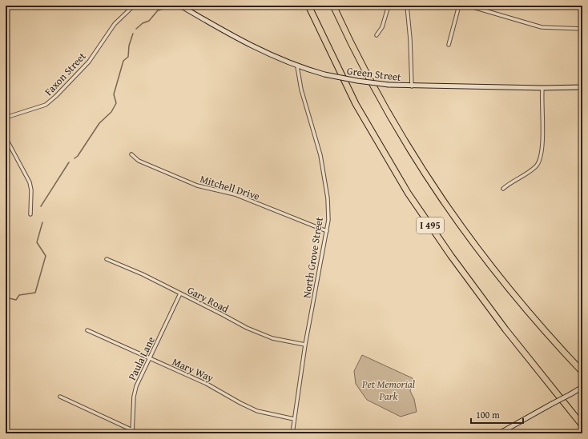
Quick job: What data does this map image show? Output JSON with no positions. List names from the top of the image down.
{
  "streets": {
    "highway": ["I 495"],
    "main road": ["Green Street"],
    "street": [
      "Faxon Street",
      "Mitchell Drive",
      "North Grove Street",
      "Gary Road",
      "Paula Lane",
      "Mary Way"
    ]
  },
  "crossings": [
    ["Green Street", "North Grove Street"],
    ["Mitchell Drive", "North Grove Street"],
    ["North Grove Street", "Gary Road"],
    ["North Grove Street", "Mary Way"],
    ["Gary Road", "Paula Lane"],
    ["Paula Lane", "Mary Way"]
  ],
  "parks": ["Pet Memorial Park"],
  "scale_bar": "100 m"
}
